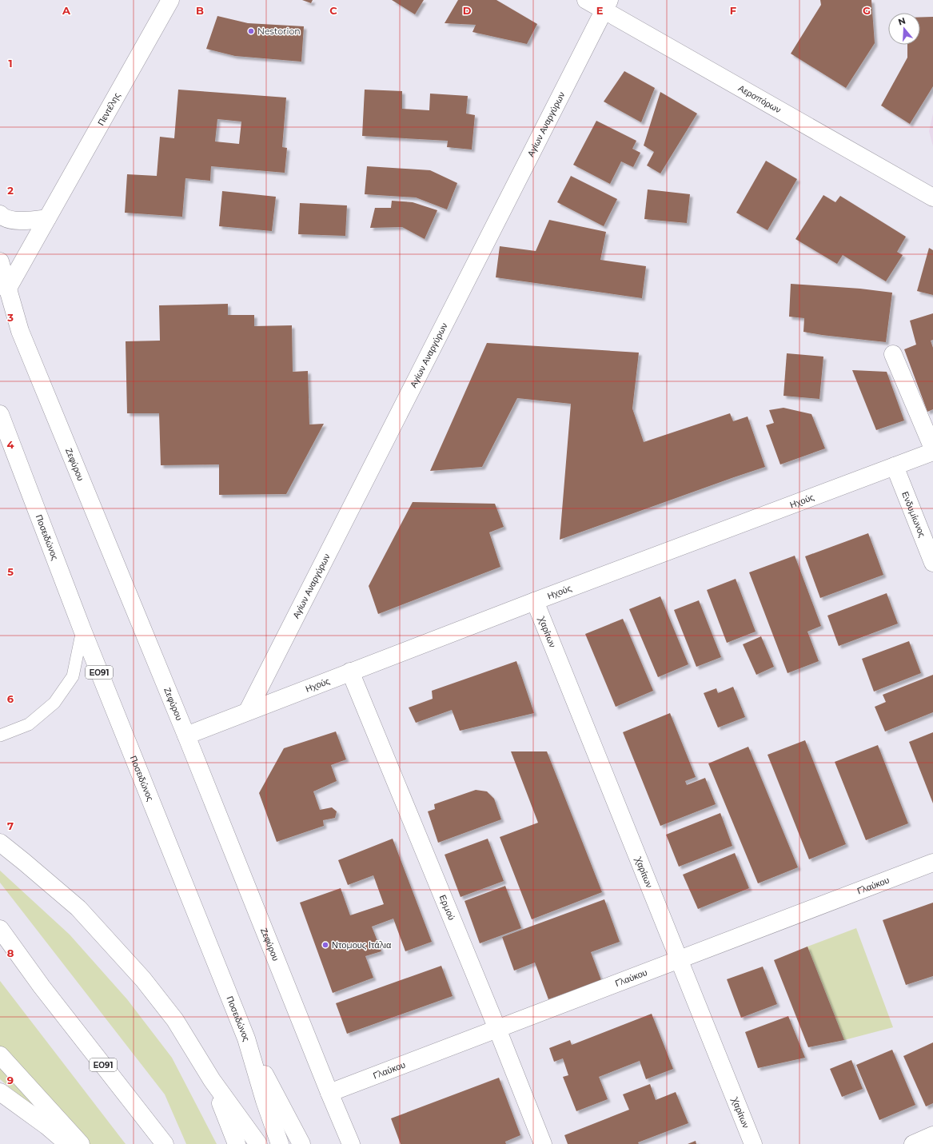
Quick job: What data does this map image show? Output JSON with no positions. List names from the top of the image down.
{
  "streets": {
    "main road": [
      "Αεροπόρων",
      "Πεντέλης",
      "Αγίων Αναργύρων",
      "Ζεφύρου",
      "Ηχούς",
      "Ενδυμίωνος",
      "Ποσειδώνος",
      "Χαρίτων",
      "ΕΟ91",
      "Γλαύκου",
      "Ερμού"
    ]
  },
  "crossings": [
    ["Αεροπόρων", "Αγίων Αναργύρων"],
    ["Πεντέλης", "Ζεφύρου"],
    ["Αγίων Αναργύρων", "Ηχούς"],
    ["Ζεφύρου", "Ηχούς"],
    ["Ζεφύρου", "Γλαύκου"],
    ["Ηχούς", "Ενδυμίωνος"],
    ["Ηχούς", "Χαρίτων"],
    ["Ηχούς", "Ερμού"],
    ["Χαρίτων", "Γλαύκου"],
    ["Γλαύκου", "Ερμού"]
  ],
  "places": ["Nestorion", "Ντομους Ιτάλια"],
  "north": "top",
  "grid": {
    "columns": [
      "A",
      "B",
      "C",
      "D",
      "E",
      "F",
      "G"
    ],
    "rows": [
      "1",
      "2",
      "3",
      "4",
      "5",
      "6",
      "7",
      "8",
      "9"
    ]
  }
}
